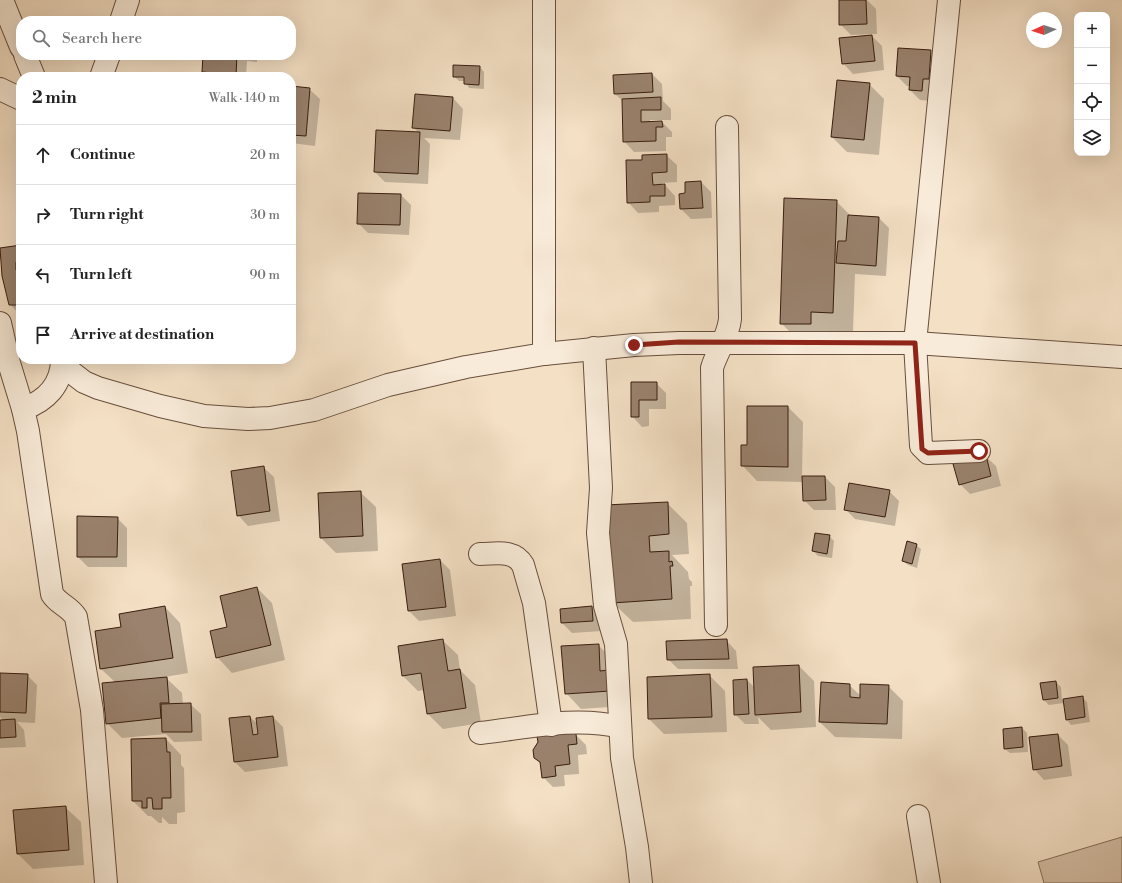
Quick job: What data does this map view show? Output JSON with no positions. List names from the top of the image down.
{
  "north": "left",
  "page": {
    "map_buttons": ["+", "−"],
    "search": "Search here",
    "heading": ["2 min", "Walk · 140 m"],
    "list": [
      ["Continue", "20 m"],
      ["Turn right", "30 m"],
      ["Turn left", "90 m"],
      "Arrive at destination"
    ]
  }
}
